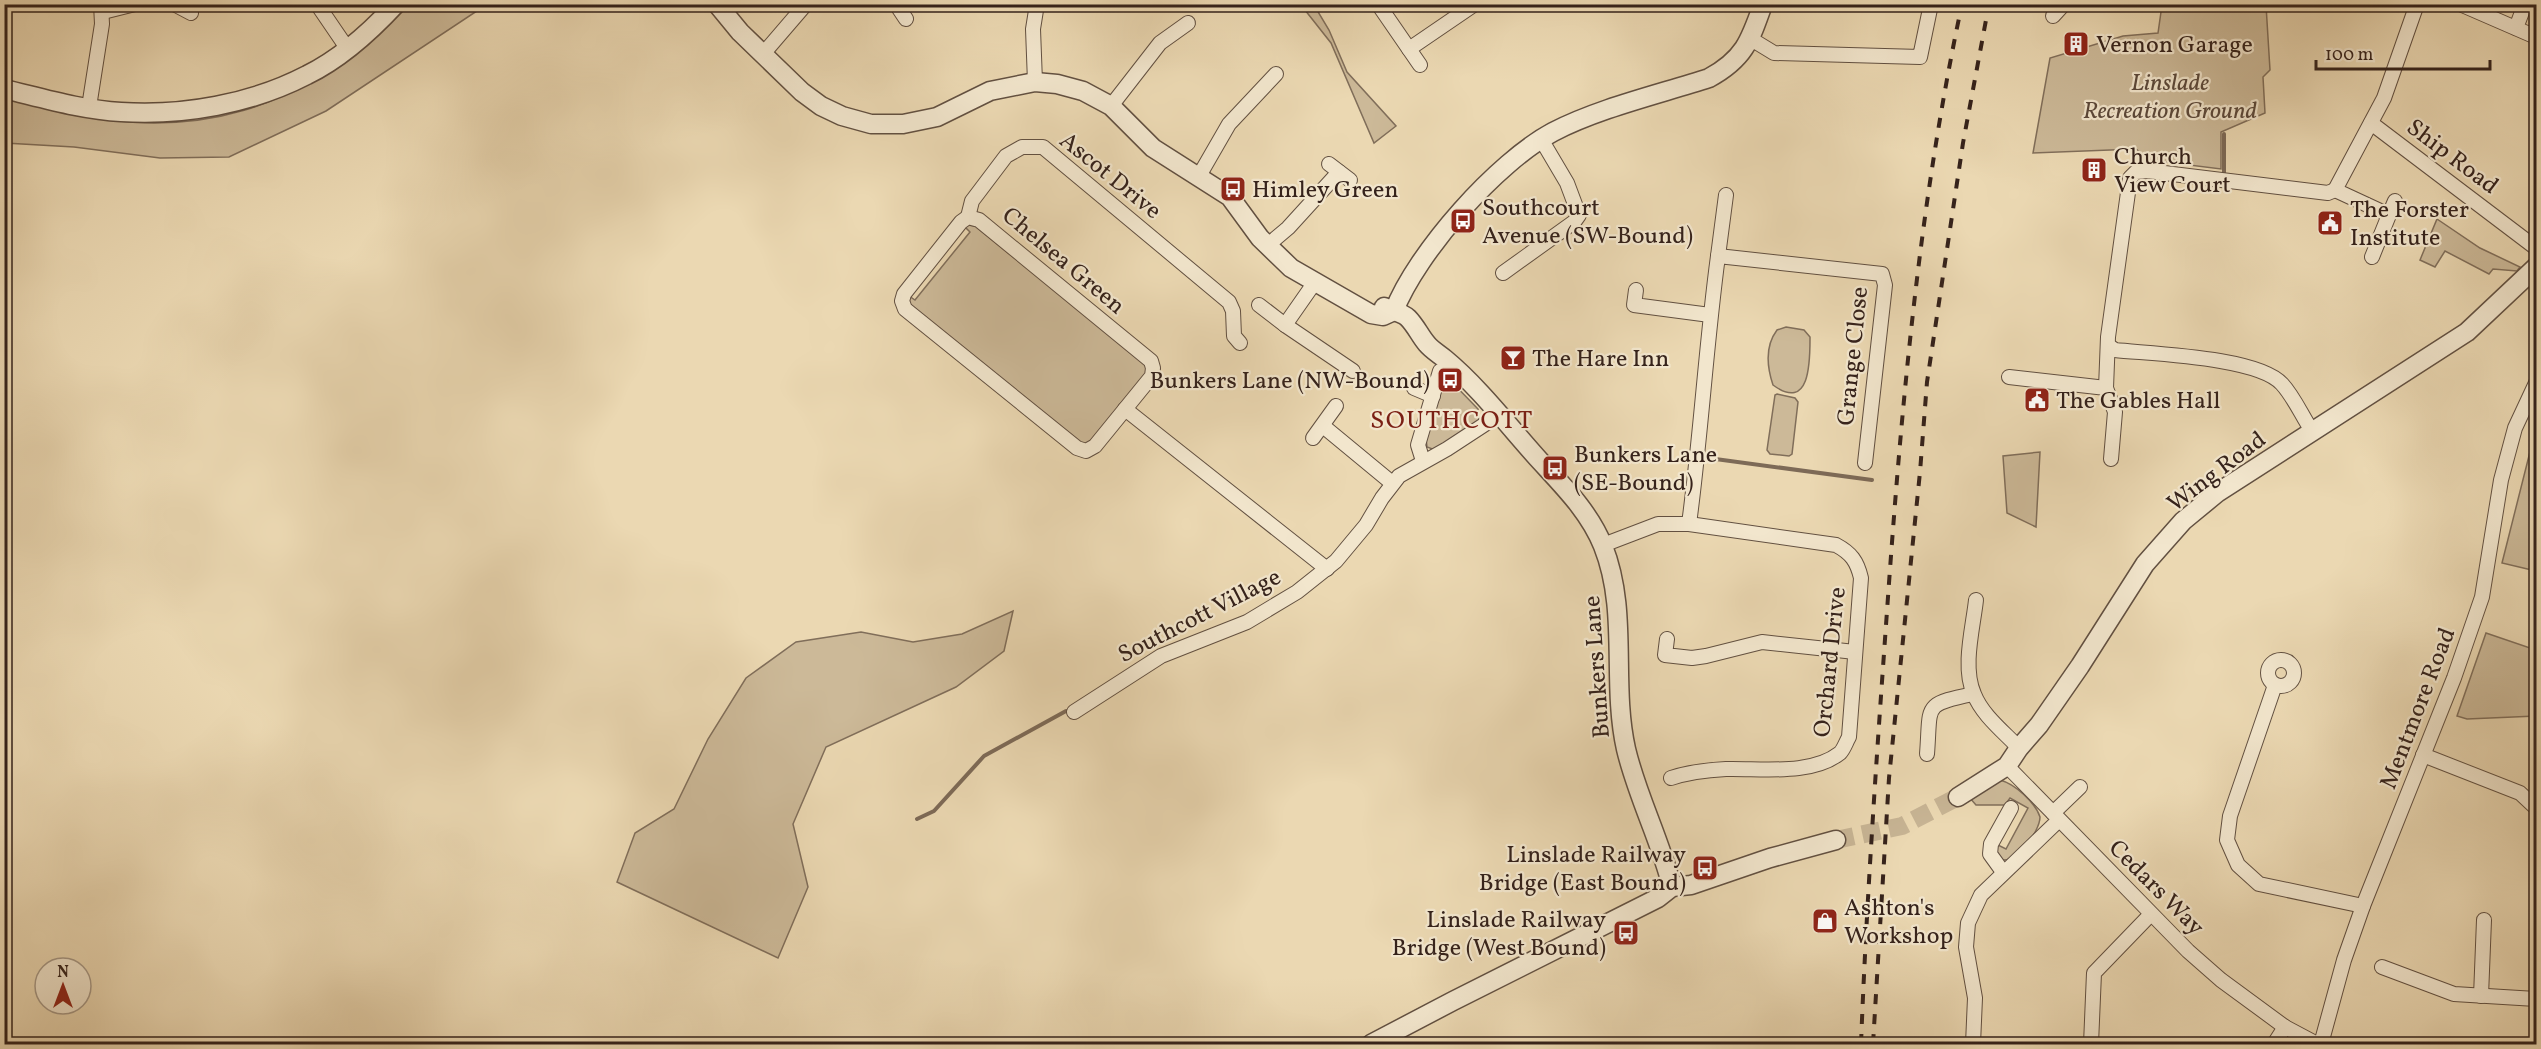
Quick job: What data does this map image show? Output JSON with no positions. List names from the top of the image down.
{
  "streets": {
    "street": [
      "Ship Road",
      "Ascot Drive",
      "Chelsea Green",
      "Grange Close",
      "Wing Road",
      "Southcott Village",
      "Orchard Drive",
      "Bunkers Lane",
      "Mentmore Road",
      "Cedars Way"
    ]
  },
  "crossings": [
    ["Ascot Drive", "Chelsea Green"],
    ["Wing Road", "Cedars Way"],
    ["Orchard Drive", "Bunkers Lane"],
    ["Mentmore Road", "Cedars Way"]
  ],
  "districts": ["SOUTHCOTT"],
  "parks": ["Linslade Recreation Ground"],
  "places": {
    "building": ["Vernon Garage", "Church View Court"],
    "bus stop": [
      "Himley Green",
      "Southcourt Avenue (SW-Bound)",
      "Bunkers Lane (NW-Bound)",
      "Bunkers Lane (SE-Bound)",
      "Linslade Railway Bridge (East Bound)",
      "Linslade Railway Bridge (West Bound)"
    ],
    "public building": ["The Forster Institute", "The Gables Hall"],
    "bar": ["The Hare Inn"],
    "shop": ["Ashton's Workshop"]
  },
  "scale_bar": "100 m",
  "north": "top"
}
